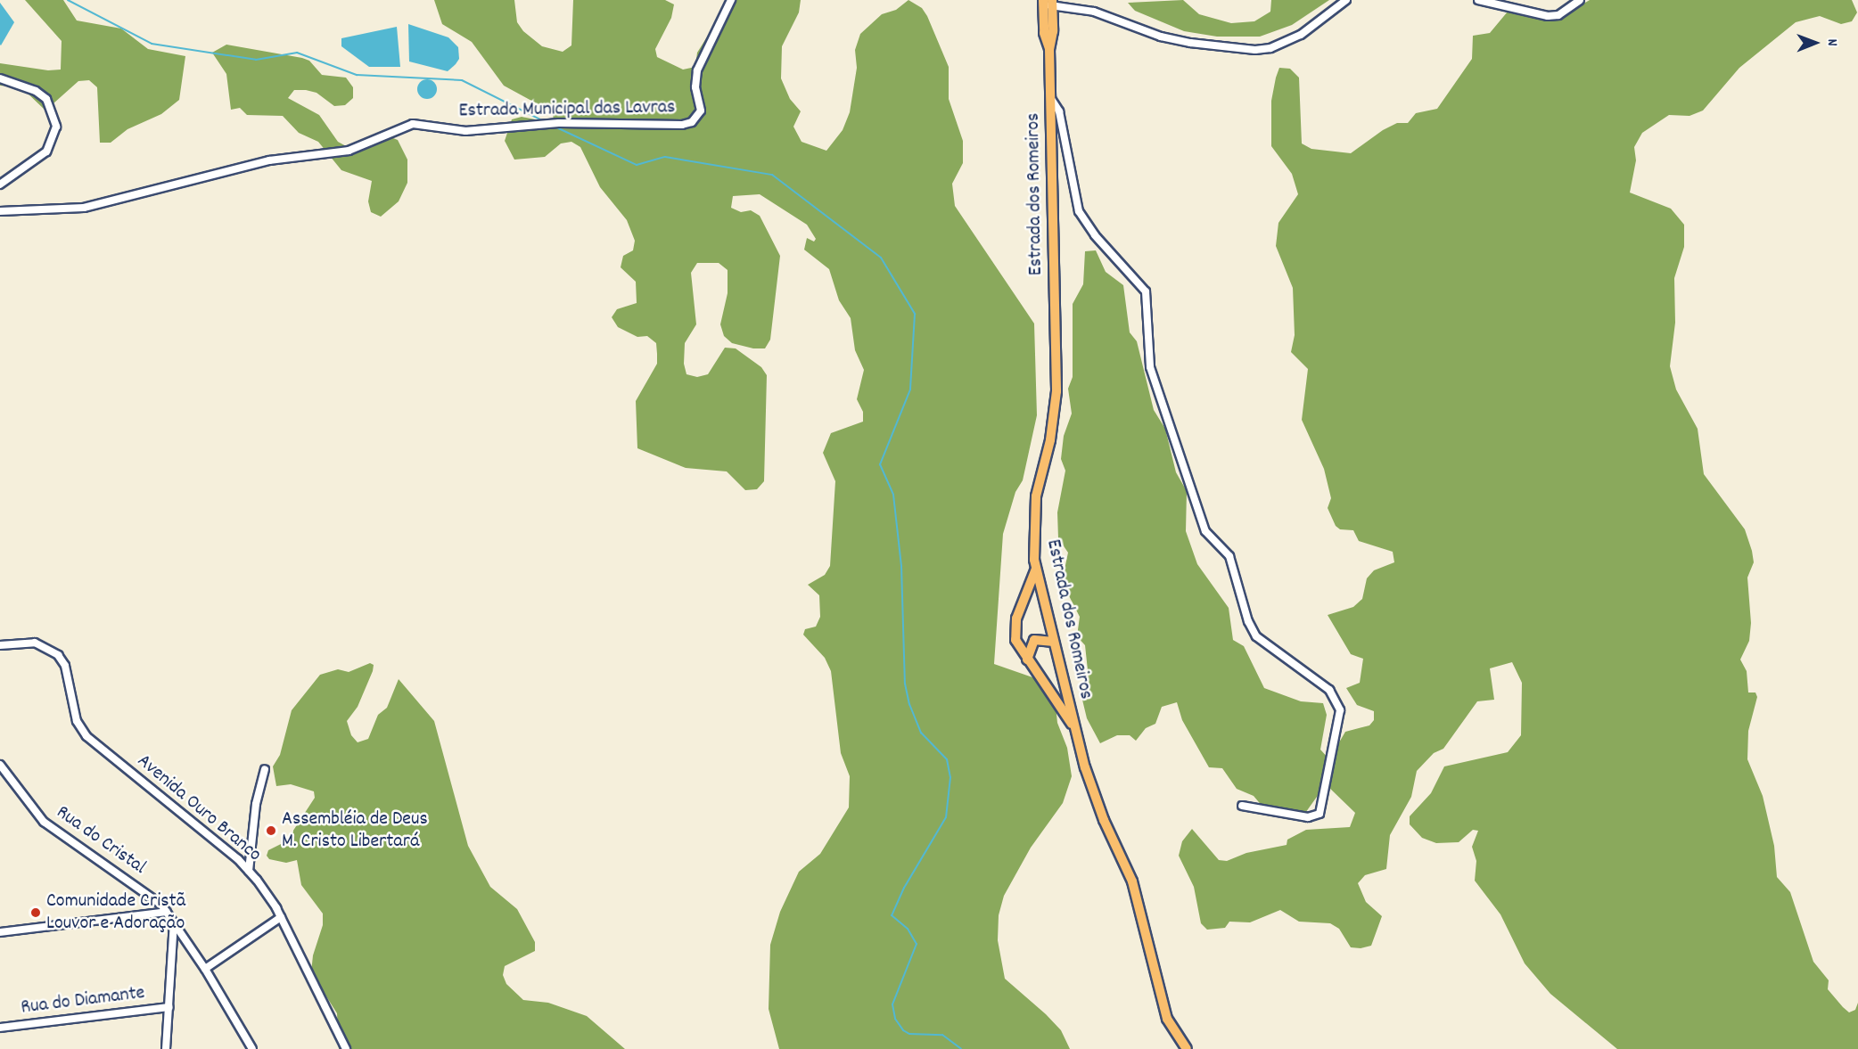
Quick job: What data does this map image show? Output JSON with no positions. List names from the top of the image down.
{
  "streets": {
    "main road": ["Estrada dos Romeiros"],
    "street": [
      "Estrada Municipal das Lavras",
      "Avenida Ouro Branco",
      "Rua do Cristal",
      "Rua do Diamante"
    ]
  },
  "places": ["Assembléia de Deus M. Cristo Libertará", "Comunidade Cristã Louvor e Adoração"],
  "north": "right"
}
